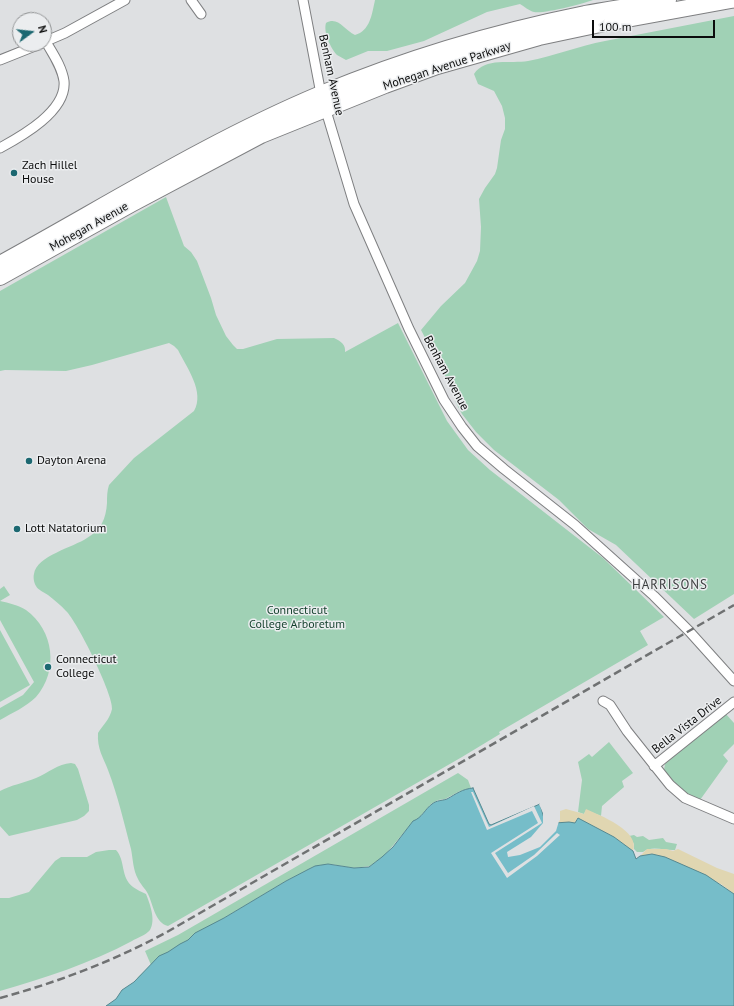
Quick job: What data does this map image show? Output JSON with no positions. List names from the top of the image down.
{
  "streets": {
    "highway": ["Mohegan Avenue Parkway", "Mohegan Avenue"],
    "street": ["Benham Avenue", "Bella Vista Drive"]
  },
  "crossings": [
    ["Mohegan Avenue Parkway", "Benham Avenue"],
    ["Mohegan Avenue Parkway", "Mohegan Avenue"]
  ],
  "districts": ["HARRISONS"],
  "parks": ["Connecticut College Arboretum"],
  "places": [
    "Zach Hillel House",
    "Dayton Arena",
    "Lott Natatorium",
    "Connecticut College"
  ],
  "scale_bar": "100 m",
  "north": "right"
}
